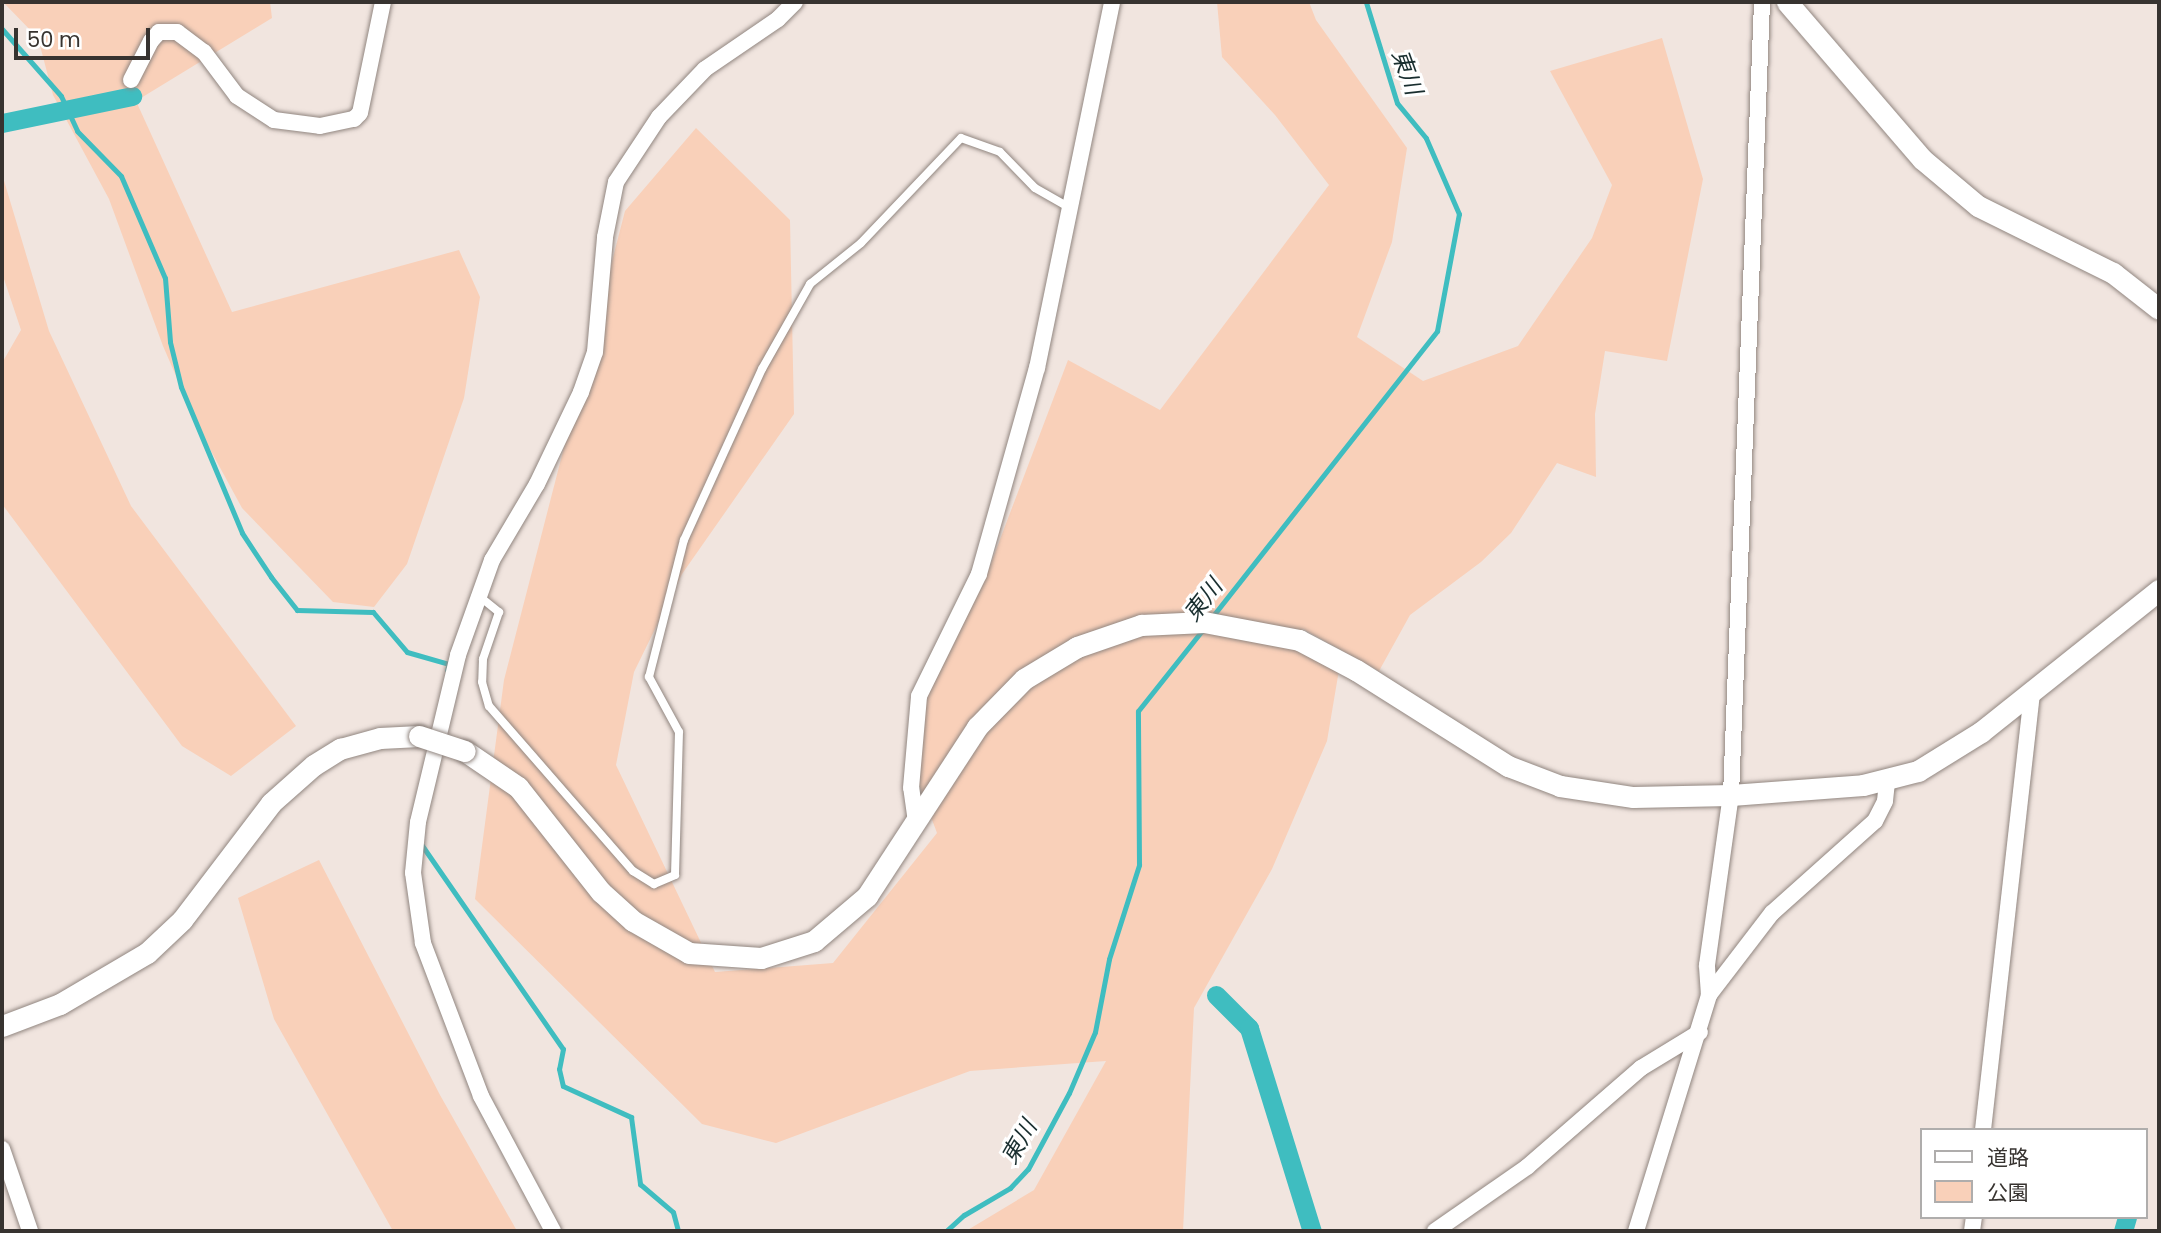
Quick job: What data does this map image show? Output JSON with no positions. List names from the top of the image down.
{
  "water": ["東川"],
  "legend": ["道路", "公園"],
  "scale_bar": "50 m"
}
